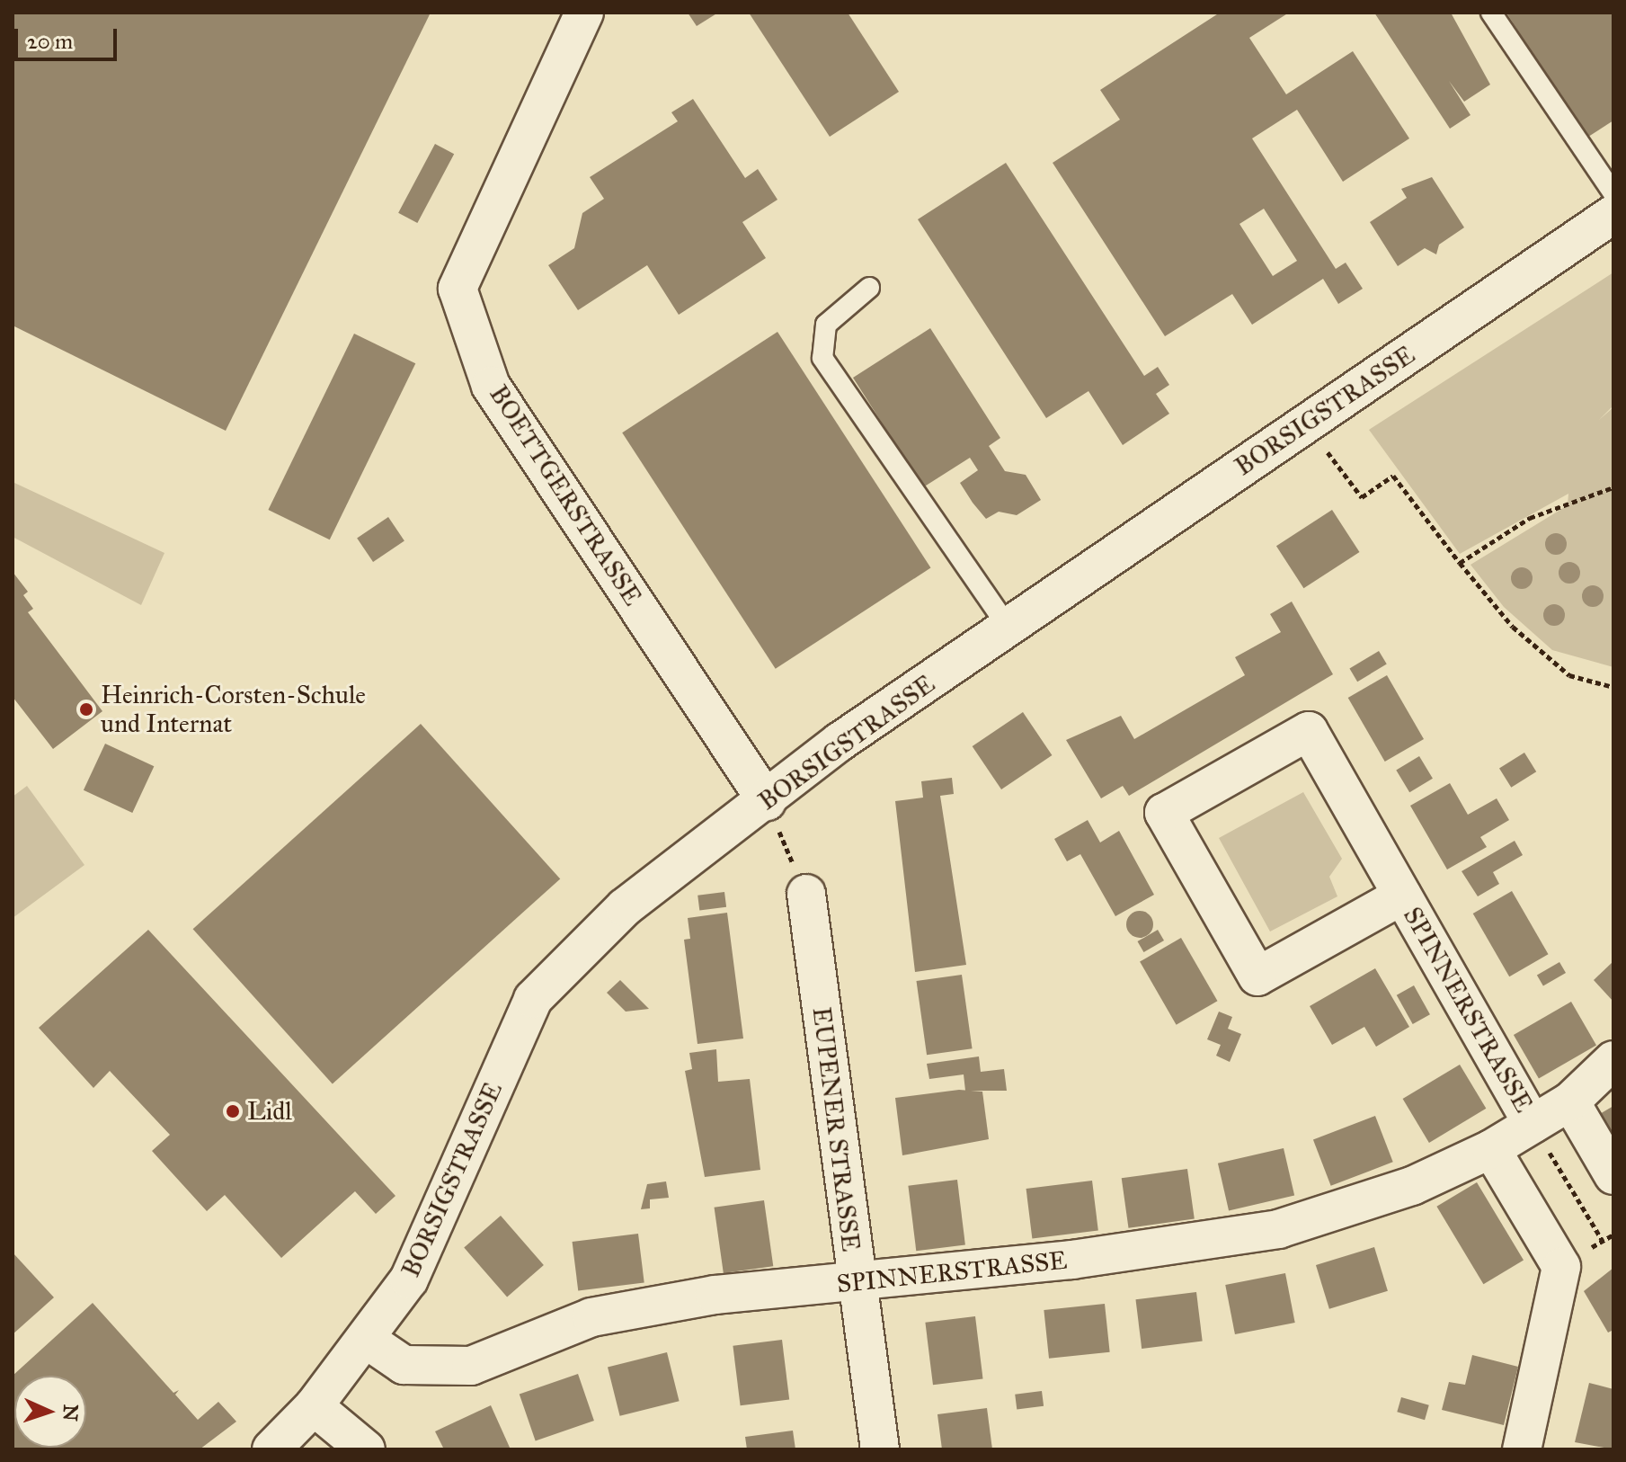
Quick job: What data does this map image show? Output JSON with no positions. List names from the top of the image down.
{
  "streets": {
    "street": [
      "BORSIGSTRASSE",
      "BOETTGERSTRASSE",
      "SPINNERSTRASSE",
      "EUPENER STRASSE"
    ]
  },
  "crossings": [
    ["BORSIGSTRASSE", "BOETTGERSTRASSE"],
    ["BORSIGSTRASSE", "SPINNERSTRASSE"],
    ["SPINNERSTRASSE", "EUPENER STRASSE"]
  ],
  "places": ["Heinrich-Corsten-Schule und Internat", "Lidl"],
  "scale_bar": "20 m",
  "north": "right"
}
